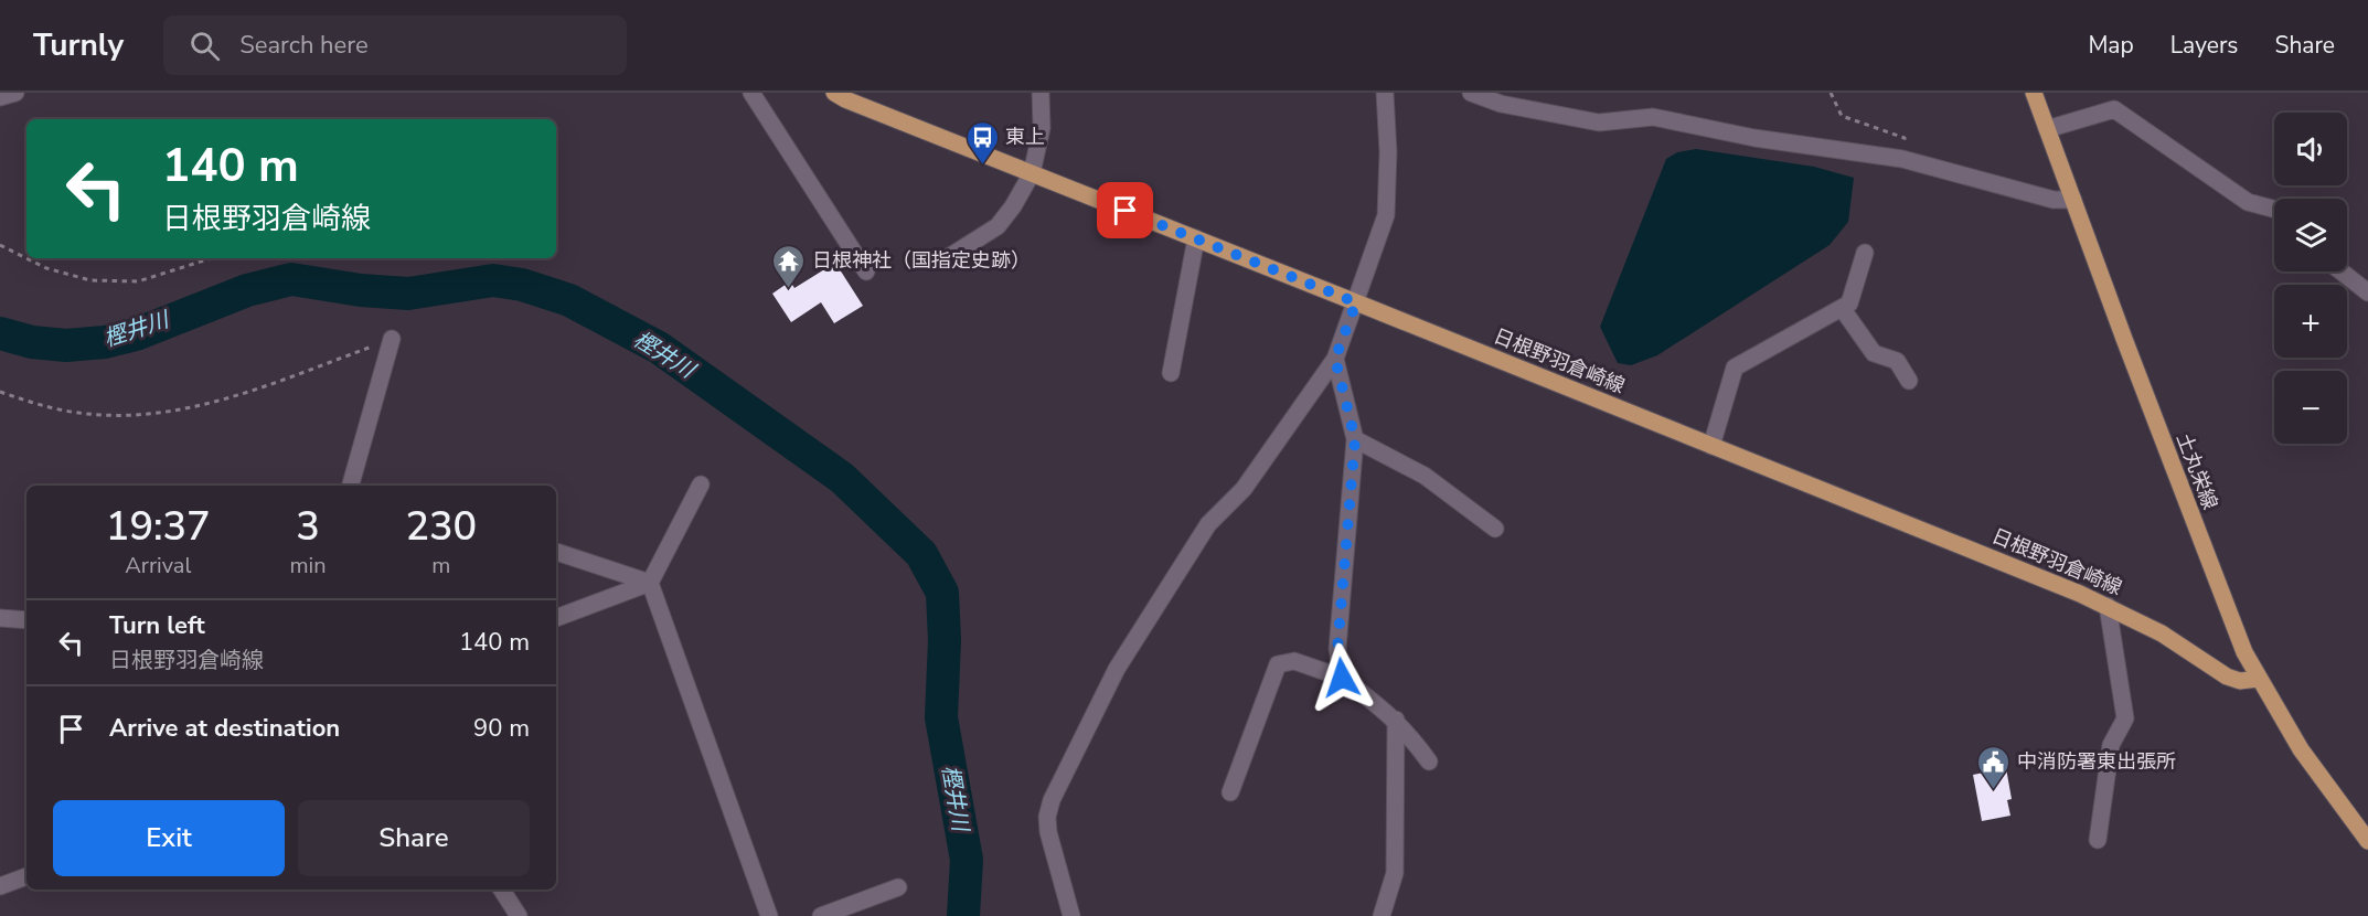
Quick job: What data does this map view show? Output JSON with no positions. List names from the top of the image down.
{
  "streets": {
    "main road": ["日根野羽倉崎線", "土丸栄線"]
  },
  "crossings": [
    ["日根野羽倉崎線", "土丸栄線"]
  ],
  "water": ["樫井川"],
  "places": {
    "bus stop": ["東上"],
    "temple": ["日根神社（国指定史跡）"],
    "public building": ["中消防署東出張所"]
  },
  "page": {
    "header": "Turnly",
    "search": "Search here",
    "nav": ["Map", "Layers", "Share"],
    "map_buttons": ["+", "−"],
    "turn": ["140 m", "日根野羽倉崎線"],
    "eta": [
      "19:37",
      "Arrival",
      "3",
      "min",
      "230",
      "m"
    ],
    "list": [
      {
        "name": "Turn left",
        "note": "日根野羽倉崎線",
        "value": "140 m"
      },
      {
        "name": "Arrive at destination",
        "value": "90 m"
      }
    ],
    "buttons": ["Exit", "Share"]
  }
}
